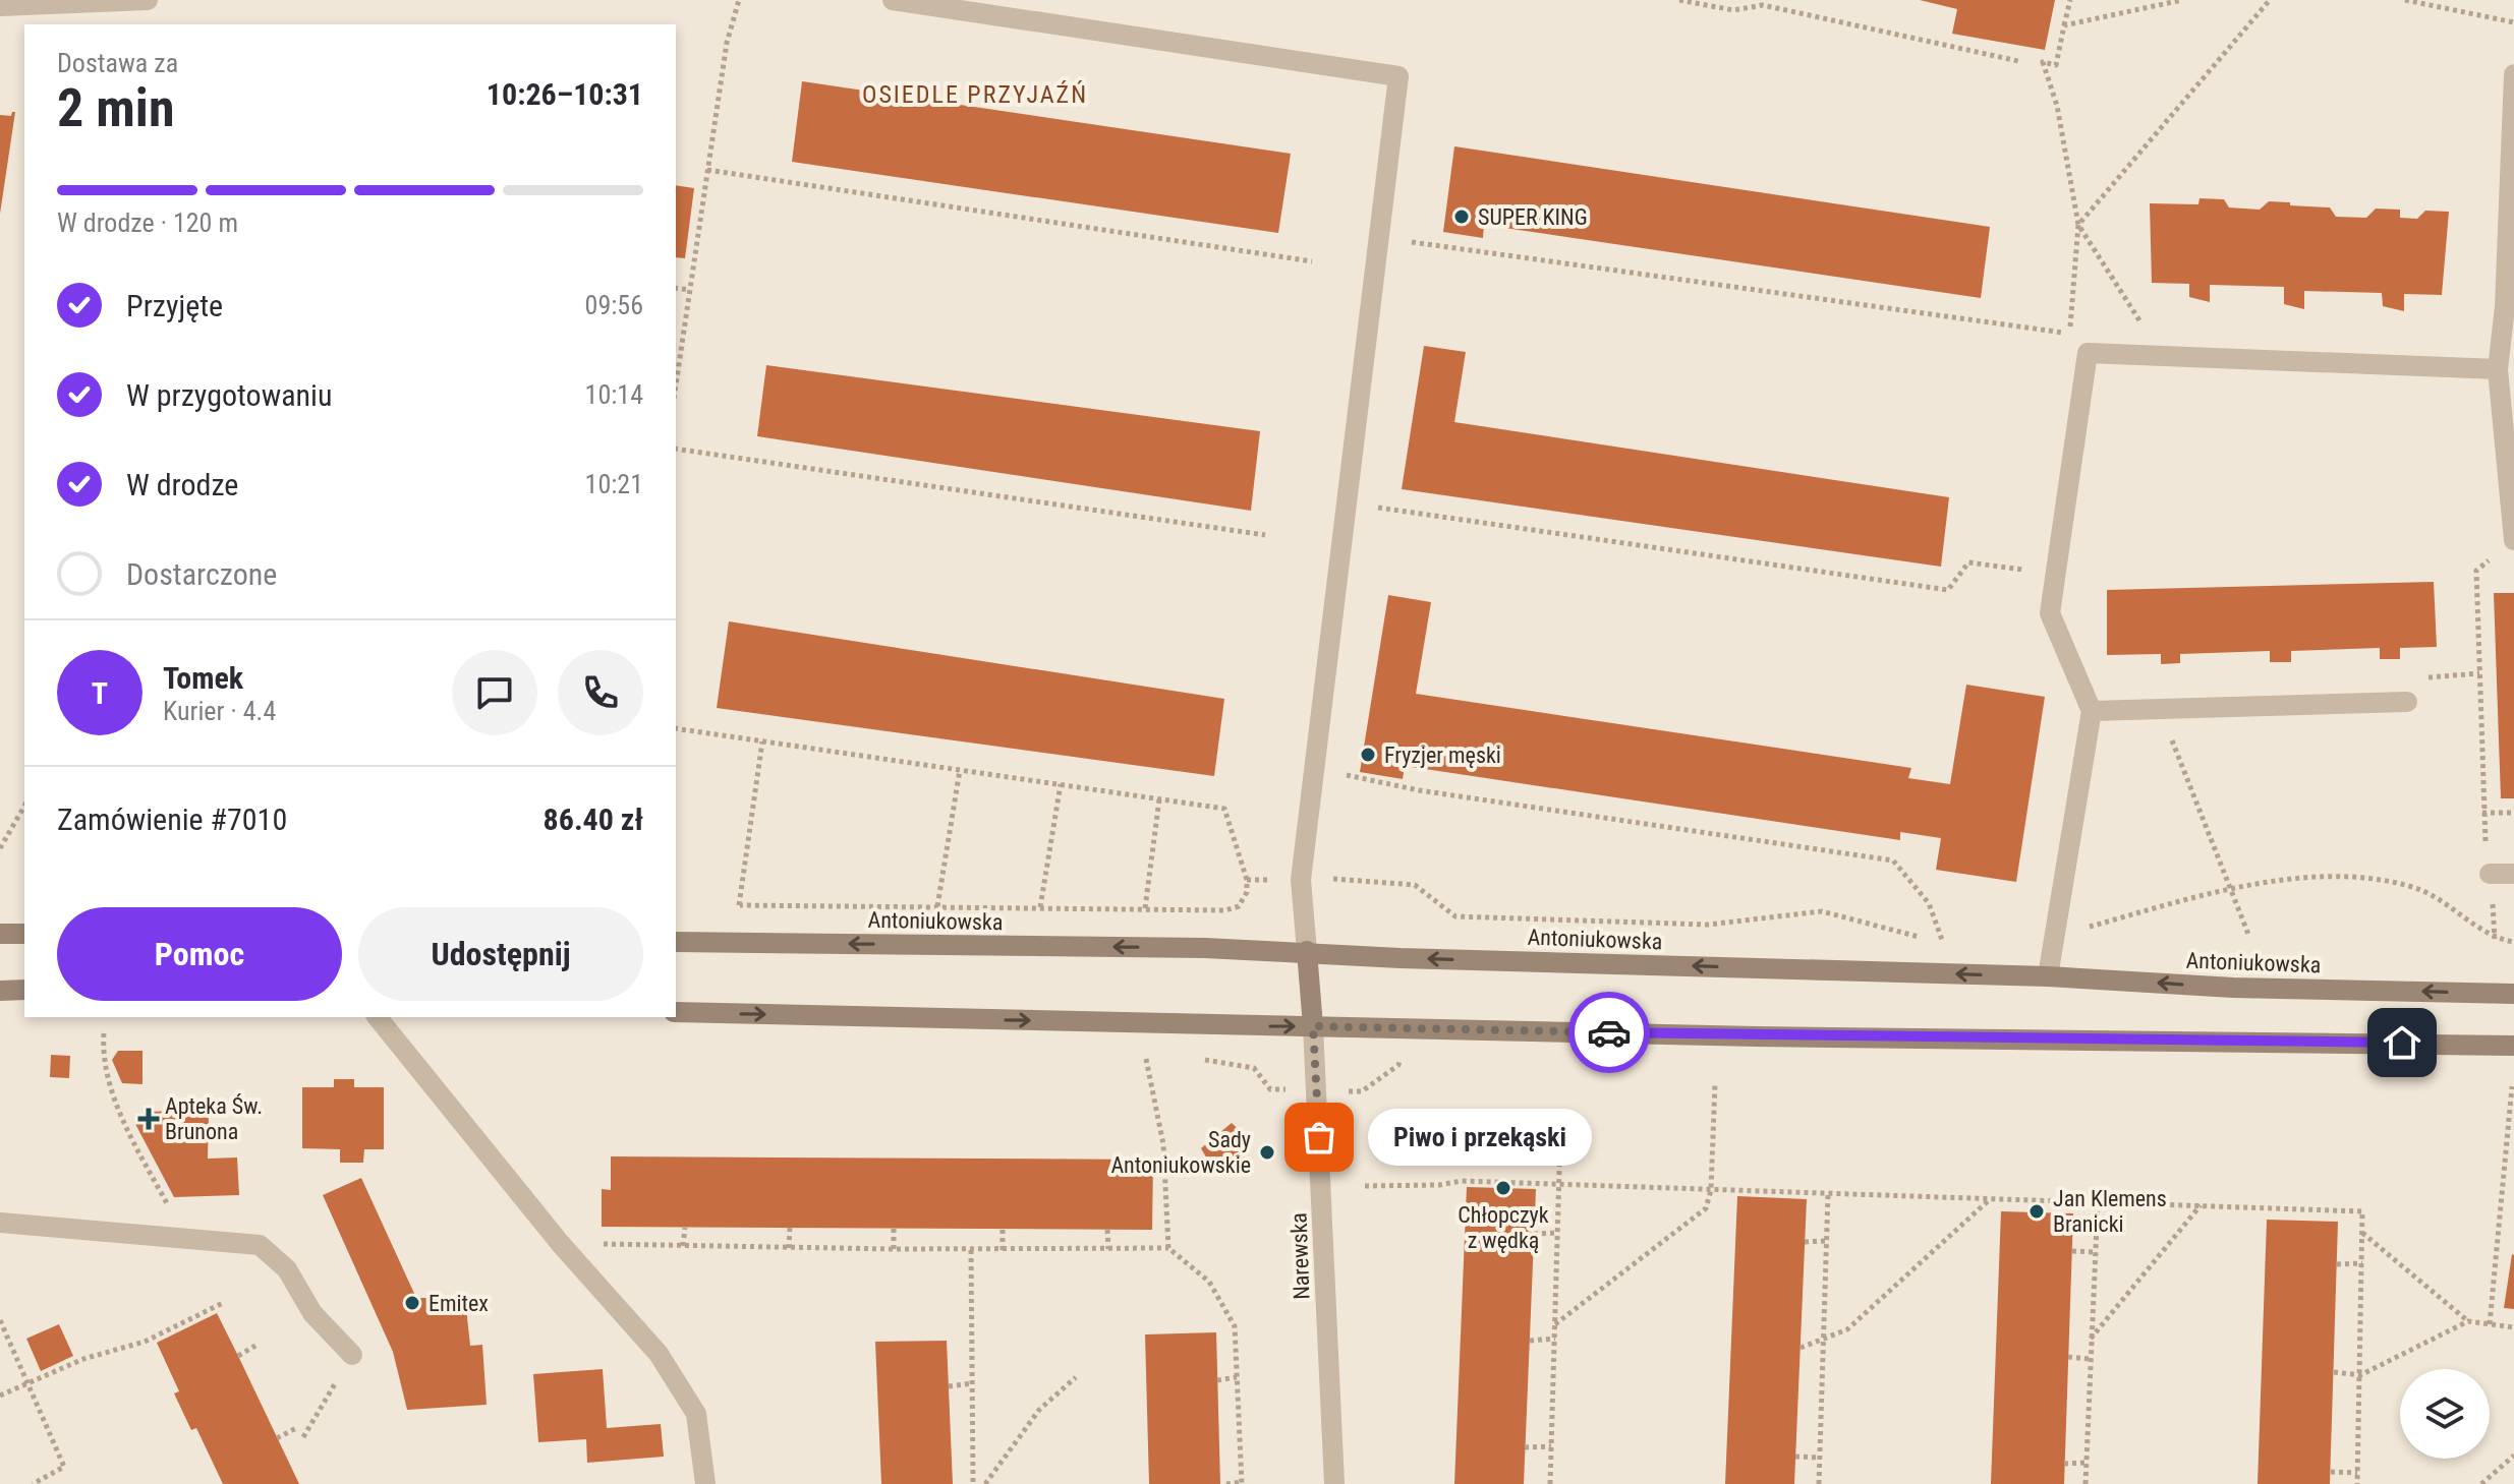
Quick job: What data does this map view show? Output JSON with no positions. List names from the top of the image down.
{
  "streets": {
    "main road": ["Antoniukowska"],
    "street": ["Narewska"]
  },
  "districts": ["OSIEDLE PRZYJAŹŃ"],
  "places": {
    "other": [
      "SUPER KING",
      "Fryzjer męski",
      "Piwo i przekąski",
      "Sady Antoniukowskie",
      "Chłopczyk z wędką",
      "Jan Klemens Branicki",
      "Emitex"
    ],
    "health": ["Apteka Św. Brunona"]
  },
  "page": {
    "heading": ["2 min", "Dostawa za", "10:26–10:31"],
    "panel": [
      "Tomek",
      "Kurier · 4.4",
      "Zamówienie #7010",
      "86.40 zł"
    ],
    "bar": "W drodze · 120 m",
    "list": [
      ["Przyjęte", "09:56"],
      ["W przygotowaniu", "10:14"],
      ["W drodze", "10:21"],
      "Dostarczone"
    ],
    "round": "T",
    "buttons": ["Pomoc", "Udostępnij"],
    "bubble": "Piwo i przekąski"
  }
}
